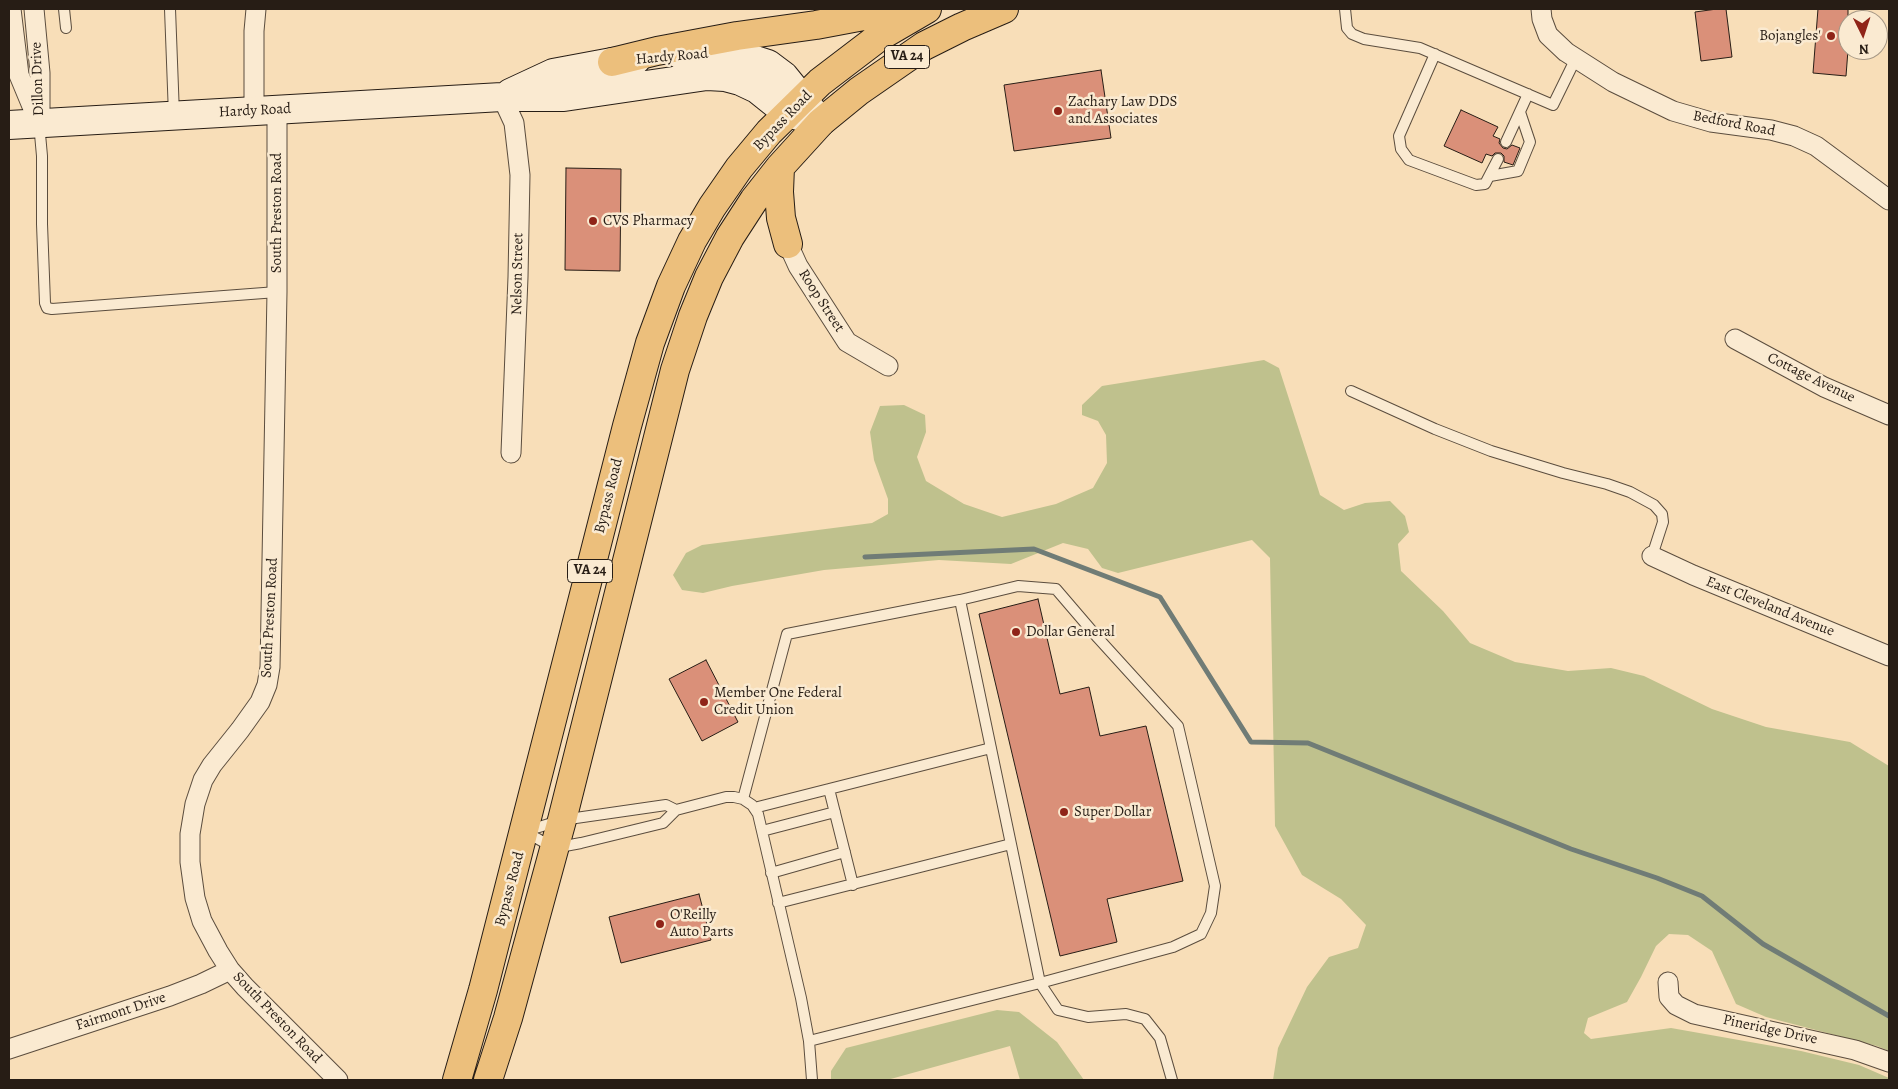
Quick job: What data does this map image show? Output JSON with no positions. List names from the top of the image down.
{
  "streets": {
    "main road": ["Hardy Road", "VA 24", "Bypass Road"],
    "street": [
      "Dillon Drive",
      "Bedford Road",
      "South Preston Road",
      "Nelson Street",
      "Roop Street",
      "Cottage Avenue",
      "East Cleveland Avenue",
      "Fairmont Drive",
      "Pineridge Drive"
    ]
  },
  "crossings": [
    ["Hardy Road", "VA 24"],
    ["Hardy Road", "Dillon Drive"],
    ["Hardy Road", "Bypass Road"],
    ["Hardy Road", "South Preston Road"],
    ["Hardy Road", "Nelson Street"],
    ["VA 24", "Bypass Road"],
    ["South Preston Road", "Fairmont Drive"]
  ],
  "places": [
    "Bojangles'",
    "Zachary Law DDS and Associates",
    "CVS Pharmacy",
    "Dollar General",
    "Member One Federal Credit Union",
    "Super Dollar",
    "O'Reilly Auto Parts"
  ],
  "north": "bottom"
}
